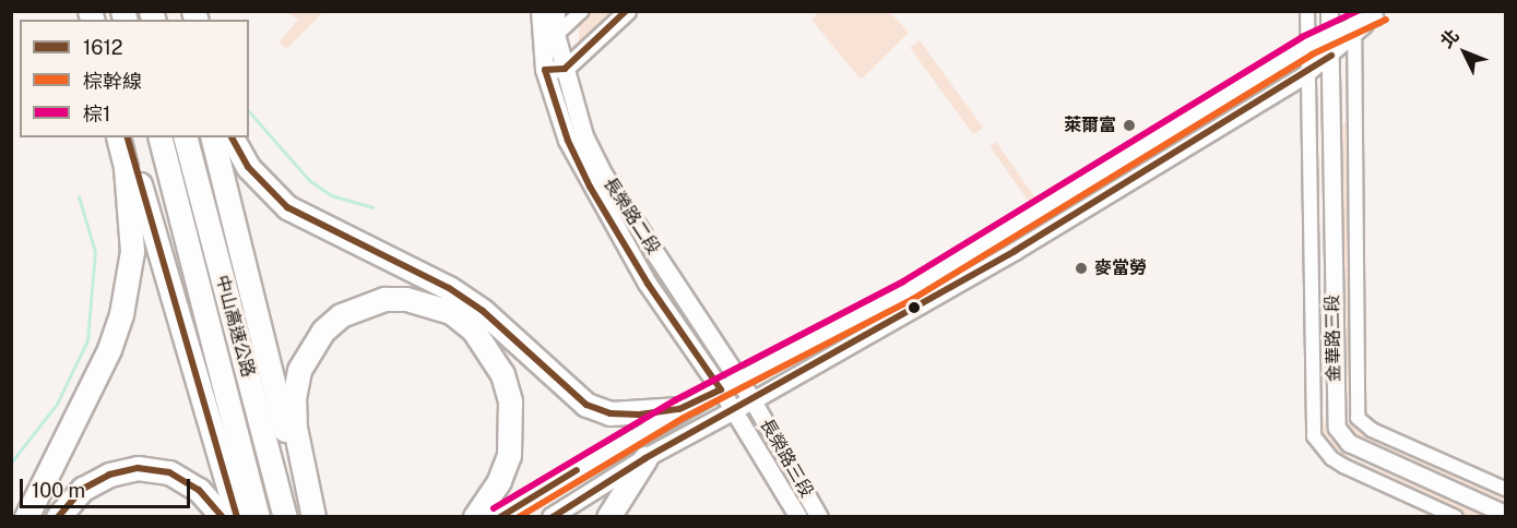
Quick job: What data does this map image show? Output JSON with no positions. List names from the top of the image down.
{
  "streets": {
    "highway": ["中山高速公路"],
    "main road": ["長榮路二段"],
    "street": ["金華路三段", "長榮路三段"]
  },
  "crossings": [
    ["長榮路二段", "長榮路三段"]
  ],
  "places": ["萊爾富", "麥當勞"],
  "lines": ["transit line 1612", "transit line 棕1", "transit line 棕幹線"],
  "legend": ["1612", "棕幹線", "棕1"],
  "scale_bar": "100 m",
  "north": "top left"
}
